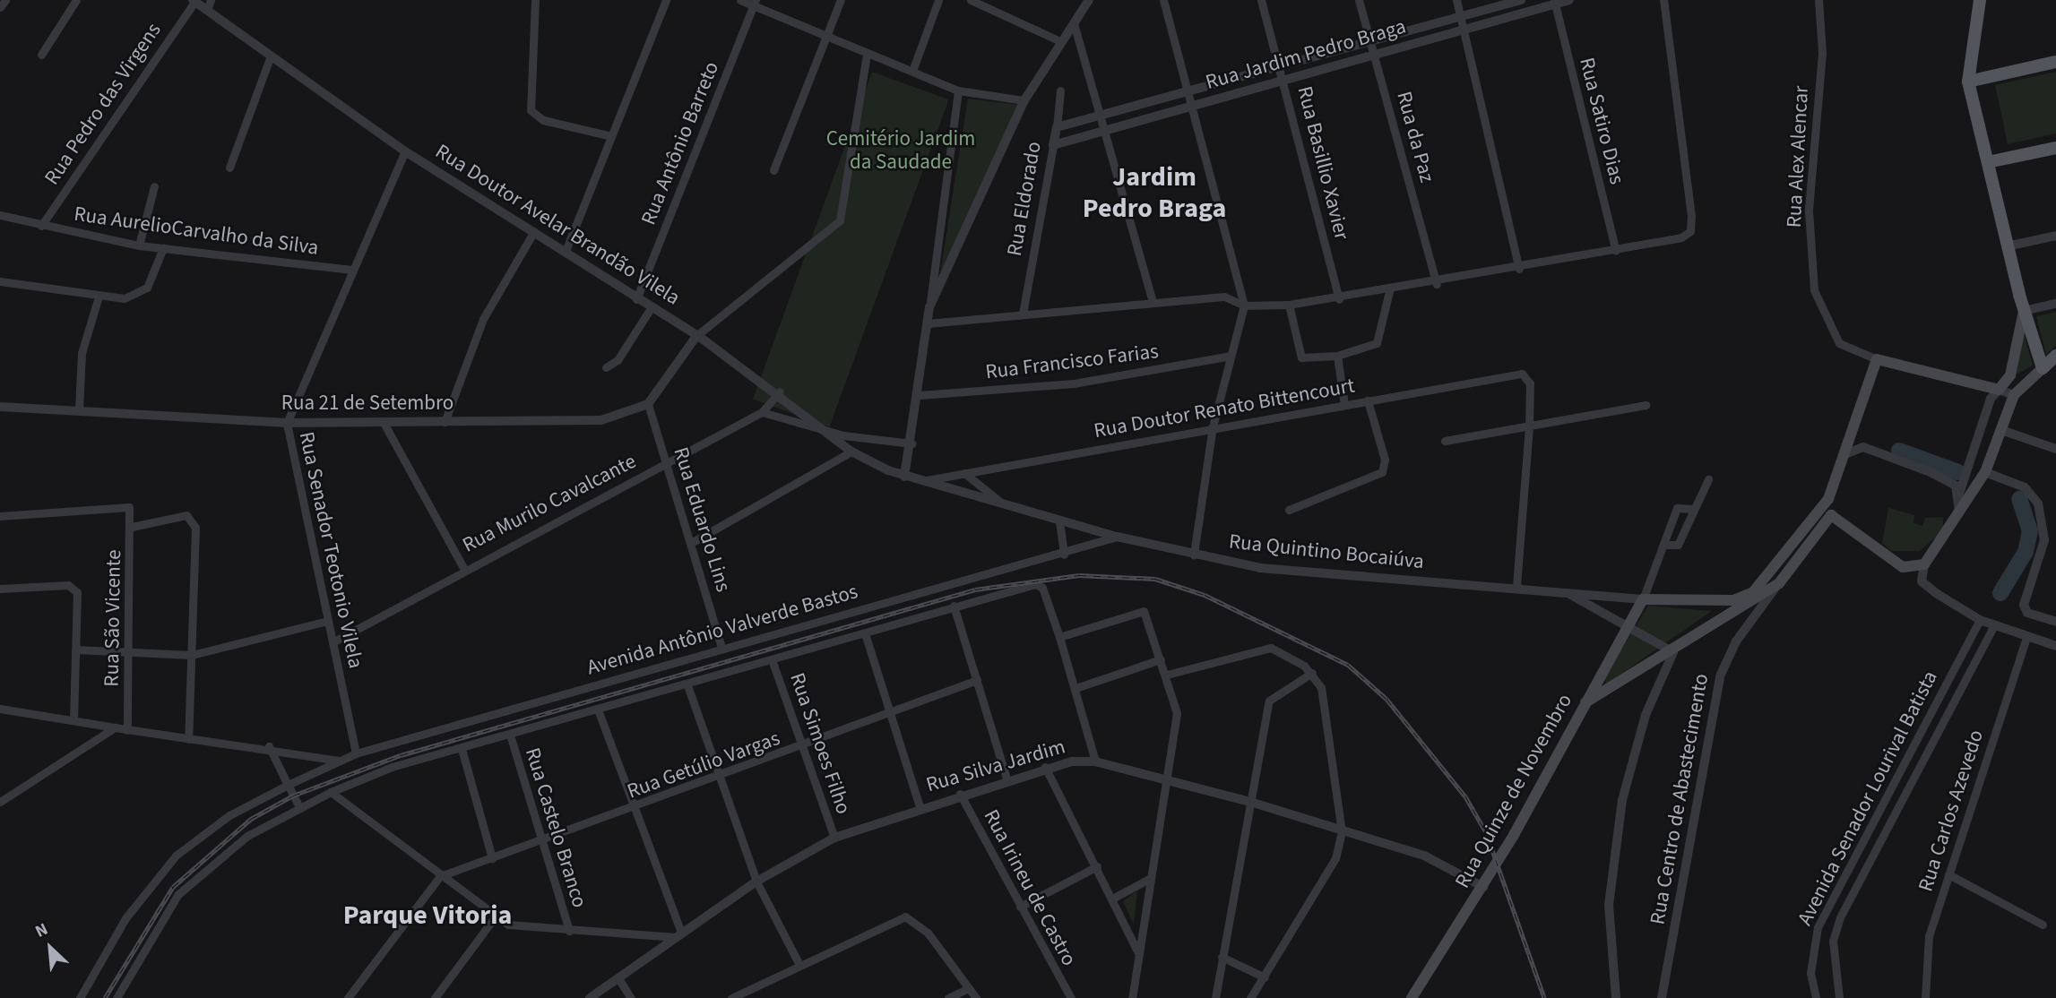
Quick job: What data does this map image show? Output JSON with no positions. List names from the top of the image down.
{
  "streets": {
    "main road": ["Rua Quintino Bocaiúva", "Rua Quinze de Novembro"],
    "street": [
      "Rua Jardim Pedro Braga",
      "Rua Pedro das Virgens",
      "Rua Satiro Dias",
      "Rua da Paz",
      "Rua Antônio Barreto",
      "Rua Alex Alencar",
      "Rua Basillio Xavier",
      "Rua Eldorado",
      "Rua Doutor Avelar Brandão Vilela",
      "Rua AurelioCarvalho da Silva",
      "Rua Francisco Farias",
      "Rua 21 de Setembro",
      "Rua Doutor Renato Bittencourt",
      "Rua Murilo Cavalcante",
      "Rua Eduardo Lins",
      "Rua Senador Teotonio Vilela",
      "Rua São Vicente",
      "Avenida Antônio Valverde Bastos",
      "Rua Simoes Filho",
      "Rua Getúlio Vargas",
      "Rua Silva Jardim",
      "Avenida Senador Lourival Batista",
      "Rua Centro de Abastecimento",
      "Rua Carlos Azevedo",
      "Rua Castelo Branco",
      "Rua Irineu de Castro"
    ]
  },
  "crossings": [
    ["Rua Jardim Pedro Braga", "Rua Satiro Dias"],
    ["Rua Jardim Pedro Braga", "Rua da Paz"],
    ["Rua Jardim Pedro Braga", "Rua Basillio Xavier"],
    ["Rua Jardim Pedro Braga", "Rua Eldorado"],
    ["Rua Pedro das Virgens", "Rua Doutor Avelar Brandão Vilela"],
    ["Rua Pedro das Virgens", "Rua AurelioCarvalho da Silva"],
    ["Rua Antônio Barreto", "Rua Doutor Avelar Brandão Vilela"],
    ["Rua Doutor Avelar Brandão Vilela", "Rua Murilo Cavalcante"],
    ["Rua Doutor Avelar Brandão Vilela", "Rua Senador Teotonio Vilela"],
    ["Rua Doutor Avelar Brandão Vilela", "Rua Quintino Bocaiúva"],
    ["Rua AurelioCarvalho da Silva", "Rua Senador Teotonio Vilela"],
    ["Rua 21 de Setembro", "Rua Eduardo Lins"],
    ["Rua 21 de Setembro", "Rua Senador Teotonio Vilela"],
    ["Rua Doutor Renato Bittencourt", "Rua Quintino Bocaiúva"],
    ["Rua Murilo Cavalcante", "Rua Eduardo Lins"],
    ["Rua Murilo Cavalcante", "Rua Senador Teotonio Vilela"],
    ["Rua Eduardo Lins", "Avenida Antônio Valverde Bastos"],
    ["Rua Senador Teotonio Vilela", "Avenida Antônio Valverde Bastos"],
    ["Rua Quintino Bocaiúva", "Avenida Antônio Valverde Bastos"],
    ["Rua Quintino Bocaiúva", "Rua Quinze de Novembro"],
    ["Avenida Antônio Valverde Bastos", "Rua Simoes Filho"],
    ["Avenida Antônio Valverde Bastos", "Rua Castelo Branco"],
    ["Rua Simoes Filho", "Rua Getúlio Vargas"],
    ["Rua Simoes Filho", "Rua Silva Jardim"],
    ["Rua Getúlio Vargas", "Rua Castelo Branco"],
    ["Rua Silva Jardim", "Rua Quinze de Novembro"],
    ["Rua Silva Jardim", "Rua Irineu de Castro"]
  ],
  "districts": ["Jardim Pedro Braga", "Parque Vitoria"],
  "parks": ["Cemitério Jardim da Saudade"],
  "north": "top left"
}
